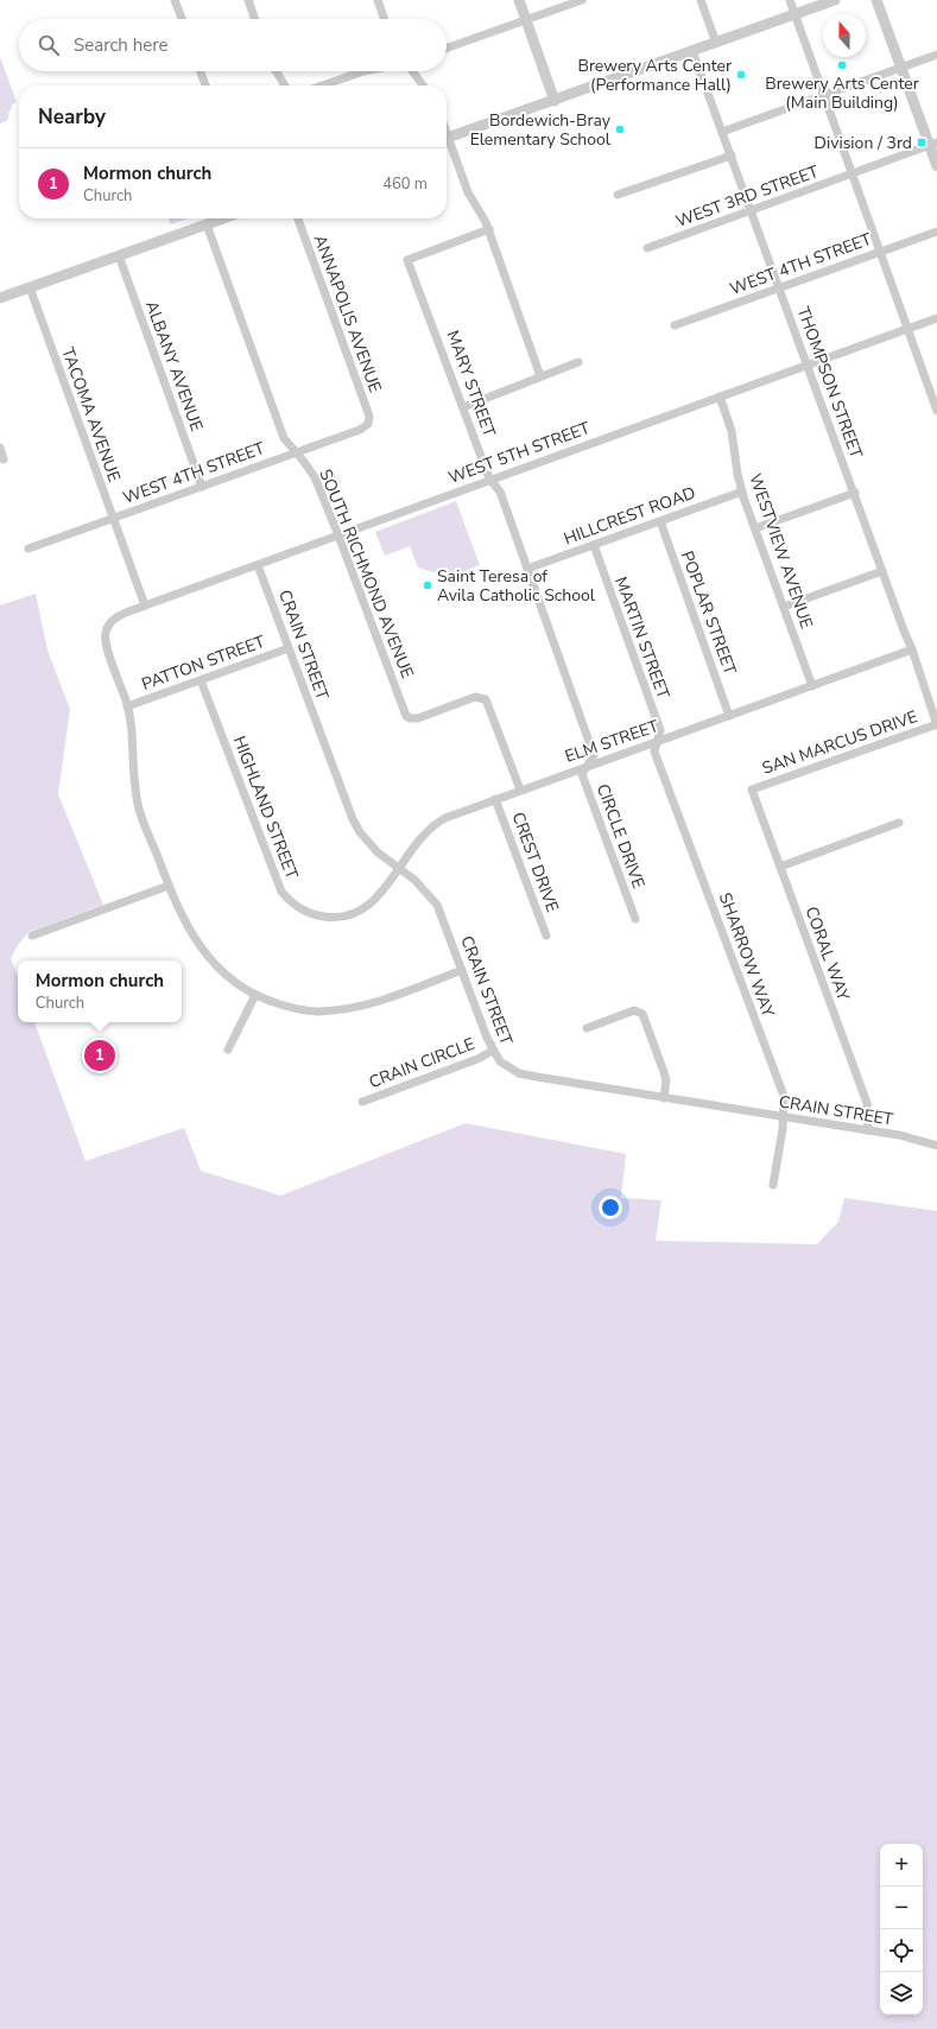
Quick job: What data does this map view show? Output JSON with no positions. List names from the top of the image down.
{
  "streets": {
    "street": [
      "WEST 3RD STREET",
      "WEST 4TH STREET",
      "ANNAPOLIS AVENUE",
      "ALBANY AVENUE",
      "THOMPSON STREET",
      "MARY STREET",
      "TACOMA AVENUE",
      "WEST 5TH STREET",
      "HILLCREST ROAD",
      "WESTVIEW AVENUE",
      "SOUTH RICHMOND AVENUE",
      "POPLAR STREET",
      "MARTIN STREET",
      "CRAIN STREET",
      "PATTON STREET",
      "ELM STREET",
      "SAN MARCUS DRIVE",
      "HIGHLAND STREET",
      "CIRCLE DRIVE",
      "CREST DRIVE",
      "CORAL WAY",
      "SHARROW WAY",
      "CRAIN CIRCLE"
    ]
  },
  "crossings": [
    ["WEST 3RD STREET", "THOMPSON STREET"],
    ["WEST 4TH STREET", "ANNAPOLIS AVENUE"],
    ["WEST 4TH STREET", "ALBANY AVENUE"],
    ["WEST 4TH STREET", "THOMPSON STREET"],
    ["WEST 4TH STREET", "TACOMA AVENUE"],
    ["WEST 4TH STREET", "SOUTH RICHMOND AVENUE"],
    ["THOMPSON STREET", "WEST 5TH STREET"],
    ["THOMPSON STREET", "ELM STREET"],
    ["THOMPSON STREET", "SAN MARCUS DRIVE"],
    ["MARY STREET", "WEST 5TH STREET"],
    ["MARY STREET", "HILLCREST ROAD"],
    ["MARY STREET", "ELM STREET"],
    ["MARY STREET", "CIRCLE DRIVE"],
    ["TACOMA AVENUE", "WEST 5TH STREET"],
    ["WEST 5TH STREET", "WESTVIEW AVENUE"],
    ["WEST 5TH STREET", "SOUTH RICHMOND AVENUE"],
    ["WEST 5TH STREET", "CRAIN STREET"],
    ["WEST 5TH STREET", "PATTON STREET"],
    ["HILLCREST ROAD", "WESTVIEW AVENUE"],
    ["HILLCREST ROAD", "POPLAR STREET"],
    ["HILLCREST ROAD", "MARTIN STREET"],
    ["WESTVIEW AVENUE", "ELM STREET"],
    ["SOUTH RICHMOND AVENUE", "ELM STREET"],
    ["POPLAR STREET", "ELM STREET"],
    ["MARTIN STREET", "ELM STREET"],
    ["MARTIN STREET", "SHARROW WAY"],
    ["CRAIN STREET", "PATTON STREET"],
    ["CRAIN STREET", "ELM STREET"],
    ["CRAIN STREET", "CORAL WAY"],
    ["CRAIN STREET", "SHARROW WAY"],
    ["CRAIN STREET", "CRAIN CIRCLE"],
    ["PATTON STREET", "HIGHLAND STREET"],
    ["ELM STREET", "HIGHLAND STREET"],
    ["ELM STREET", "CIRCLE DRIVE"],
    ["ELM STREET", "CREST DRIVE"],
    ["ELM STREET", "SHARROW WAY"],
    ["SAN MARCUS DRIVE", "CORAL WAY"]
  ],
  "places": {
    "other": [
      "Brewery Arts Center (Main Building)",
      "Brewery Arts Center (Performance Hall)",
      "Bordewich-Bray Elementary School",
      "Saint Teresa of Avila Catholic School"
    ],
    "transit": ["Division / 3rd"]
  },
  "north": "top",
  "page": {
    "search": "Search here",
    "heading": "Nearby",
    "list": [
      {
        "mark": "1",
        "name": "Mormon church",
        "note": "Church",
        "value": "460 m"
      }
    ],
    "popup": ["Mormon church", "Church"],
    "pins": "1",
    "map_buttons": ["+", "−"]
  }
}
